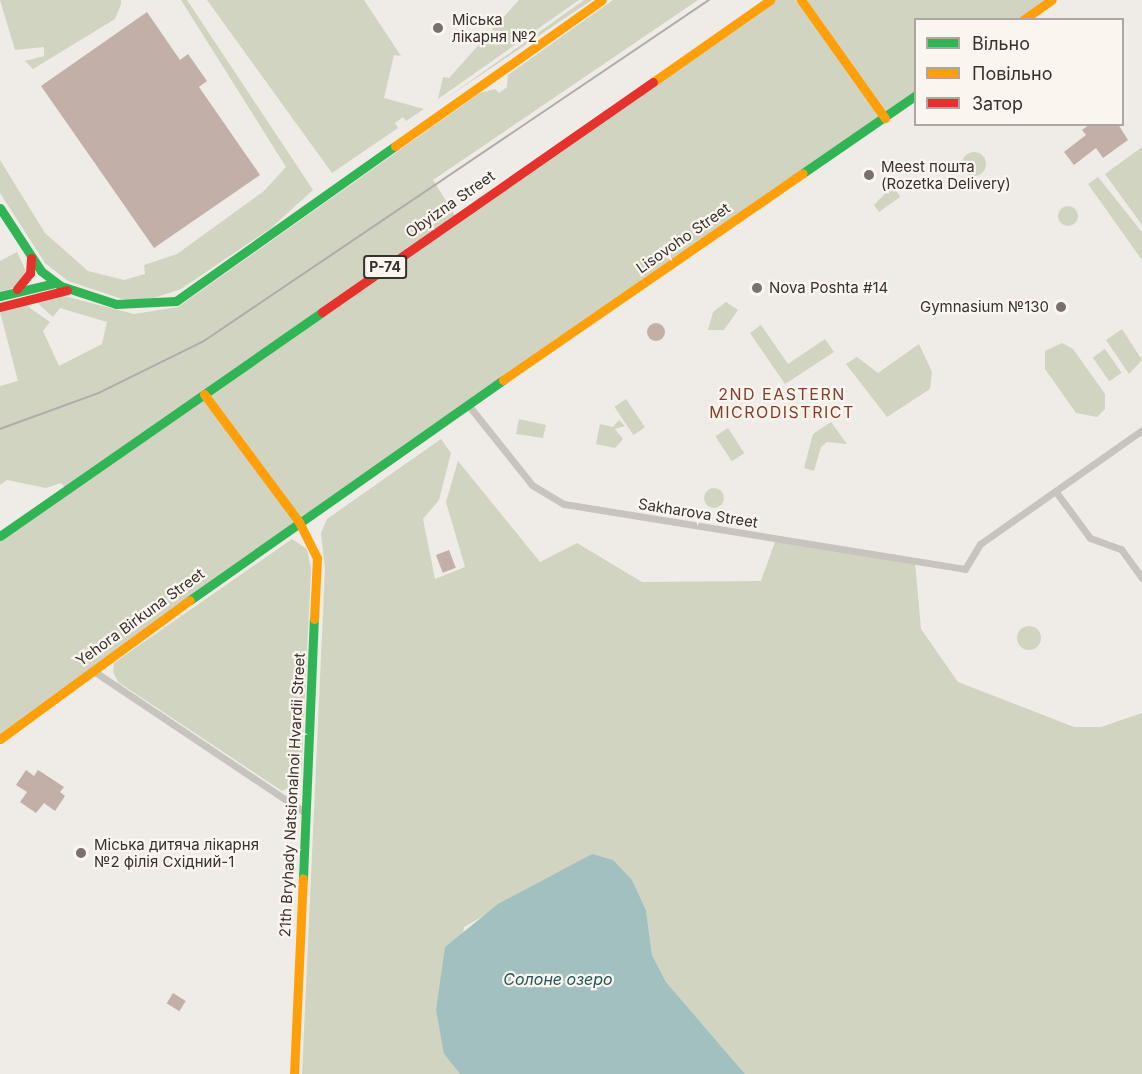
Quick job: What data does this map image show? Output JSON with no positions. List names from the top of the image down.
{
  "streets": {
    "street": [
      "Obyizna Street",
      "Lisovoho Street",
      "Р-74",
      "Sakharova Street",
      "Yehora Birkuna Street",
      "21th Bryhady Natsionalnoi Hvardii Street"
    ]
  },
  "crossings": [
    ["Obyizna Street", "21th Bryhady Natsionalnoi Hvardii Street"],
    ["Lisovoho Street", "Sakharova Street"],
    ["Lisovoho Street", "Yehora Birkuna Street"],
    ["Lisovoho Street", "21th Bryhady Natsionalnoi Hvardii Street"],
    ["Yehora Birkuna Street", "21th Bryhady Natsionalnoi Hvardii Street"]
  ],
  "districts": ["2ND EASTERN MICRODISTRICT"],
  "water": ["Солоне озеро"],
  "places": [
    "Міська лікарня №2",
    "Meest пошта (Rozetka Delivery)",
    "Nova Poshta #14",
    "Gymnasium №130",
    "Міська дитяча лікарня №2 філія Східний-1"
  ],
  "legend": ["Вільно", "Повільно", "Затор"]
}
